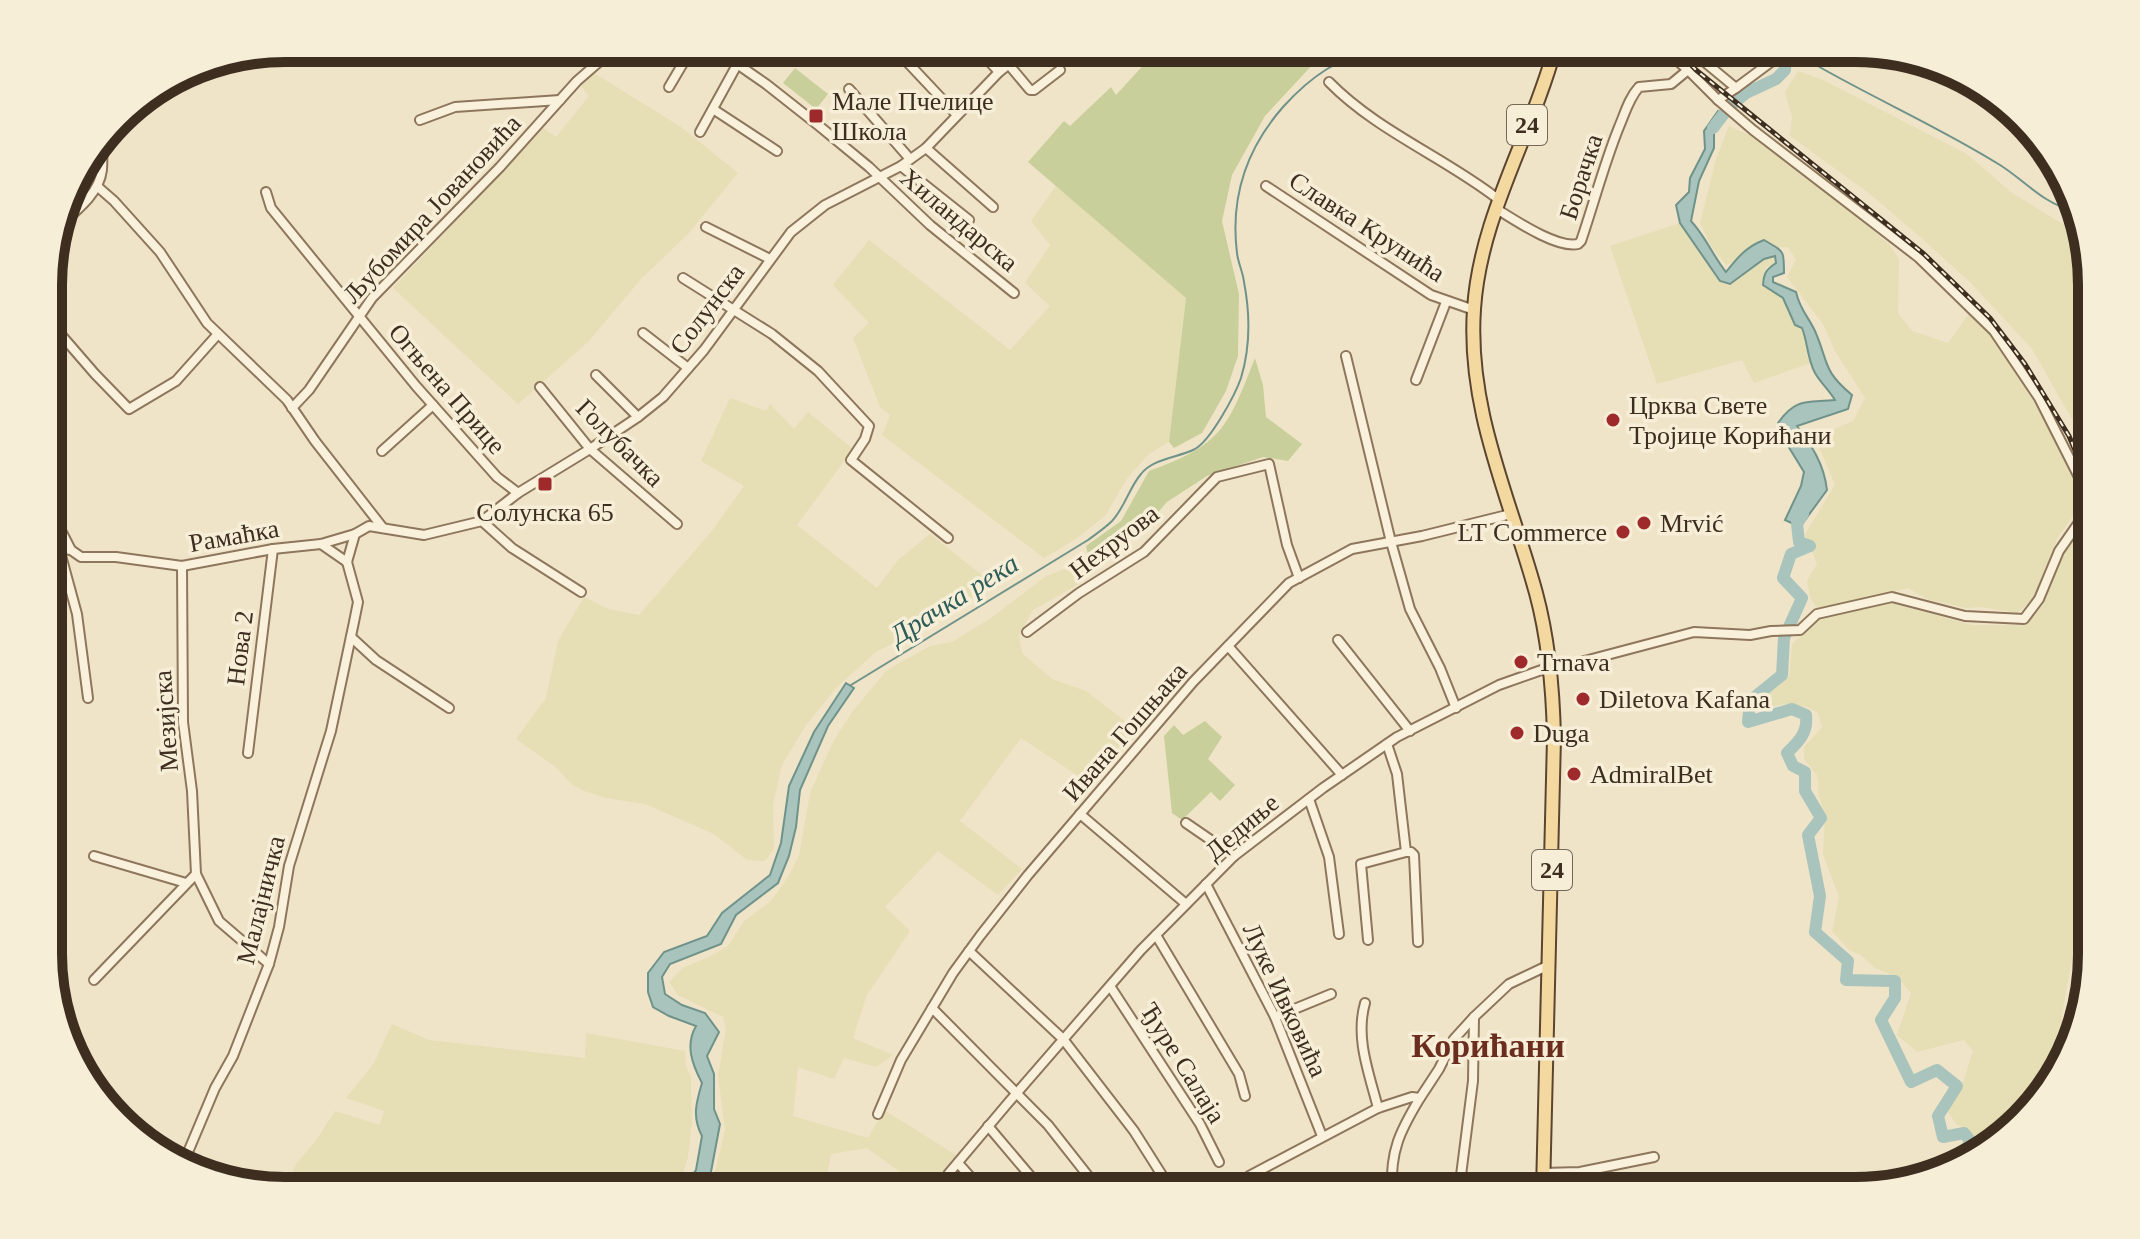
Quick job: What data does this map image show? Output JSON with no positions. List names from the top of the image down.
{
  "streets": {
    "main road": ["24"],
    "street": [
      "Борачка",
      "Љубомира Јовановића",
      "Хиландарска",
      "Славка Крунића",
      "Солунска",
      "Огњена Прице",
      "Голубачка",
      "Рамаћка",
      "Нехруова",
      "Нова 2",
      "Мезијска",
      "Ивана Гошњака",
      "Дедиње",
      "Малајничка",
      "Луке Ивковића",
      "Ђуре Салаја"
    ]
  },
  "crossings": [
    ["24", "Борачка"],
    ["24", "Славка Крунића"],
    ["24", "Ивана Гошњака"],
    ["24", "Дедиње"],
    ["Љубомира Јовановића", "Огњена Прице"],
    ["Хиландарска", "Солунска"],
    ["Солунска", "Огњена Прице"],
    ["Солунска", "Голубачка"],
    ["Солунска", "Рамаћка"],
    ["Рамаћка", "Нова 2"],
    ["Рамаћка", "Мезијска"],
    ["Нехруова", "Ивана Гошњака"],
    ["Мезијска", "Малајничка"],
    ["Дедиње", "Луке Ивковића"],
    ["Дедиње", "Ђуре Салаја"]
  ],
  "districts": ["Корићани"],
  "water": ["Драчка река"],
  "places": {
    "transit": ["Мале Пчелице Школа", "Солунска 65"],
    "other": [
      "Црква Свете Тројице Корићани",
      "Mrvić",
      "LT Commerce",
      "Trnava",
      "Diletova Kafana",
      "Duga",
      "AdmiralBet"
    ]
  }
}
